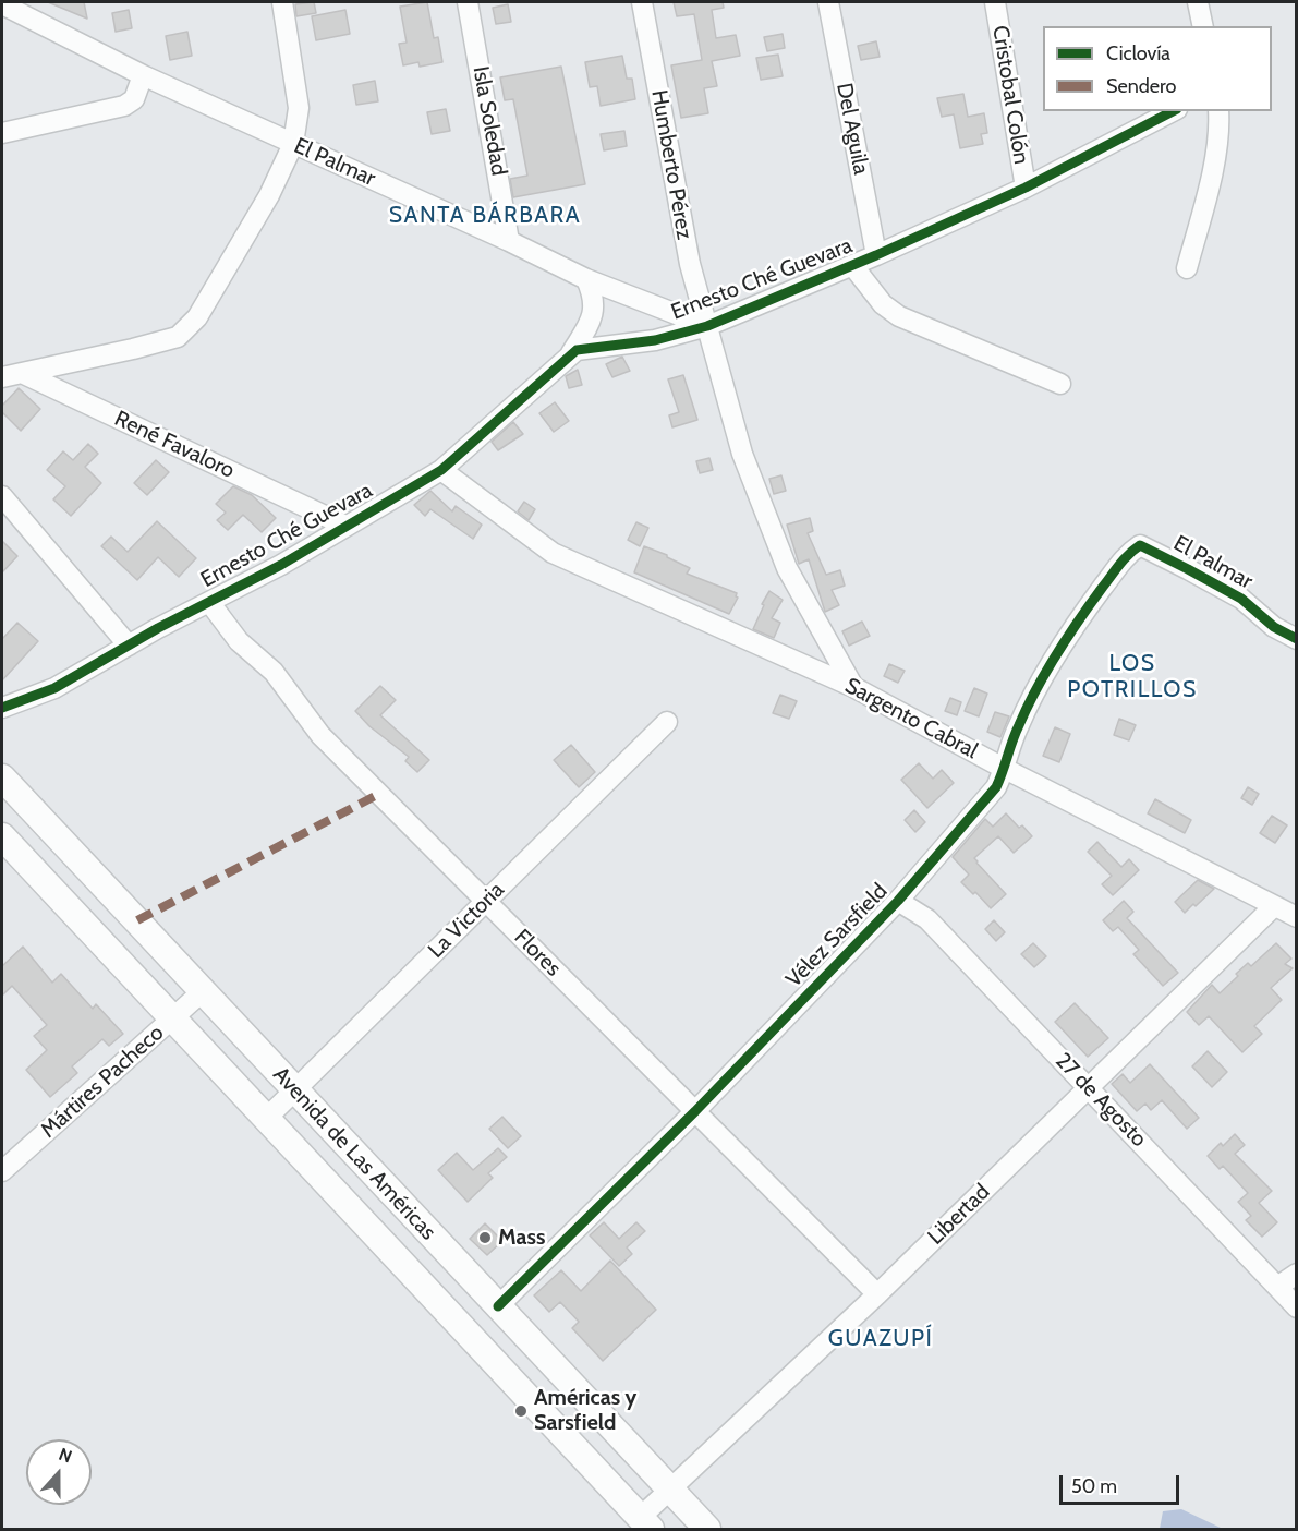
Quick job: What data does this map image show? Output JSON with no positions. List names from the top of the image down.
{
  "streets": {
    "main road": ["Avenida de Las Américas"],
    "street": [
      "Cristobal Colón",
      "Isla Soledad",
      "Del Aguila",
      "El Palmar",
      "Humberto Pérez",
      "Ernesto Ché Guevara",
      "René Favaloro",
      "Sargento Cabral",
      "La Victoria",
      "Vélez Sarsfield",
      "Flores",
      "Mártires Pacheco",
      "27 de Agosto",
      "Libertad"
    ]
  },
  "crossings": [
    ["Cristobal Colón", "Ernesto Ché Guevara"],
    ["Isla Soledad", "El Palmar"],
    ["Del Aguila", "Ernesto Ché Guevara"],
    ["El Palmar", "Humberto Pérez"],
    ["El Palmar", "Ernesto Ché Guevara"],
    ["El Palmar", "Vélez Sarsfield"],
    ["Humberto Pérez", "Ernesto Ché Guevara"],
    ["Humberto Pérez", "Sargento Cabral"],
    ["Ernesto Ché Guevara", "René Favaloro"],
    ["Ernesto Ché Guevara", "Sargento Cabral"],
    ["Ernesto Ché Guevara", "Flores"],
    ["Sargento Cabral", "Vélez Sarsfield"],
    ["Sargento Cabral", "Libertad"],
    ["La Victoria", "Flores"],
    ["La Victoria", "Avenida de Las Américas"],
    ["Vélez Sarsfield", "Flores"],
    ["Vélez Sarsfield", "27 de Agosto"],
    ["Vélez Sarsfield", "Avenida de Las Américas"],
    ["Flores", "Libertad"],
    ["Mártires Pacheco", "Avenida de Las Américas"],
    ["27 de Agosto", "Libertad"],
    ["Avenida de Las Américas", "Libertad"]
  ],
  "districts": ["SANTA BÁRBARA", "LOS POTRILLOS", "GUAZUPÍ"],
  "places": ["Mass", "Américas y Sarsfield"],
  "legend": ["Ciclovía", "Sendero"],
  "scale_bar": "50 m",
  "north": "top"
}
